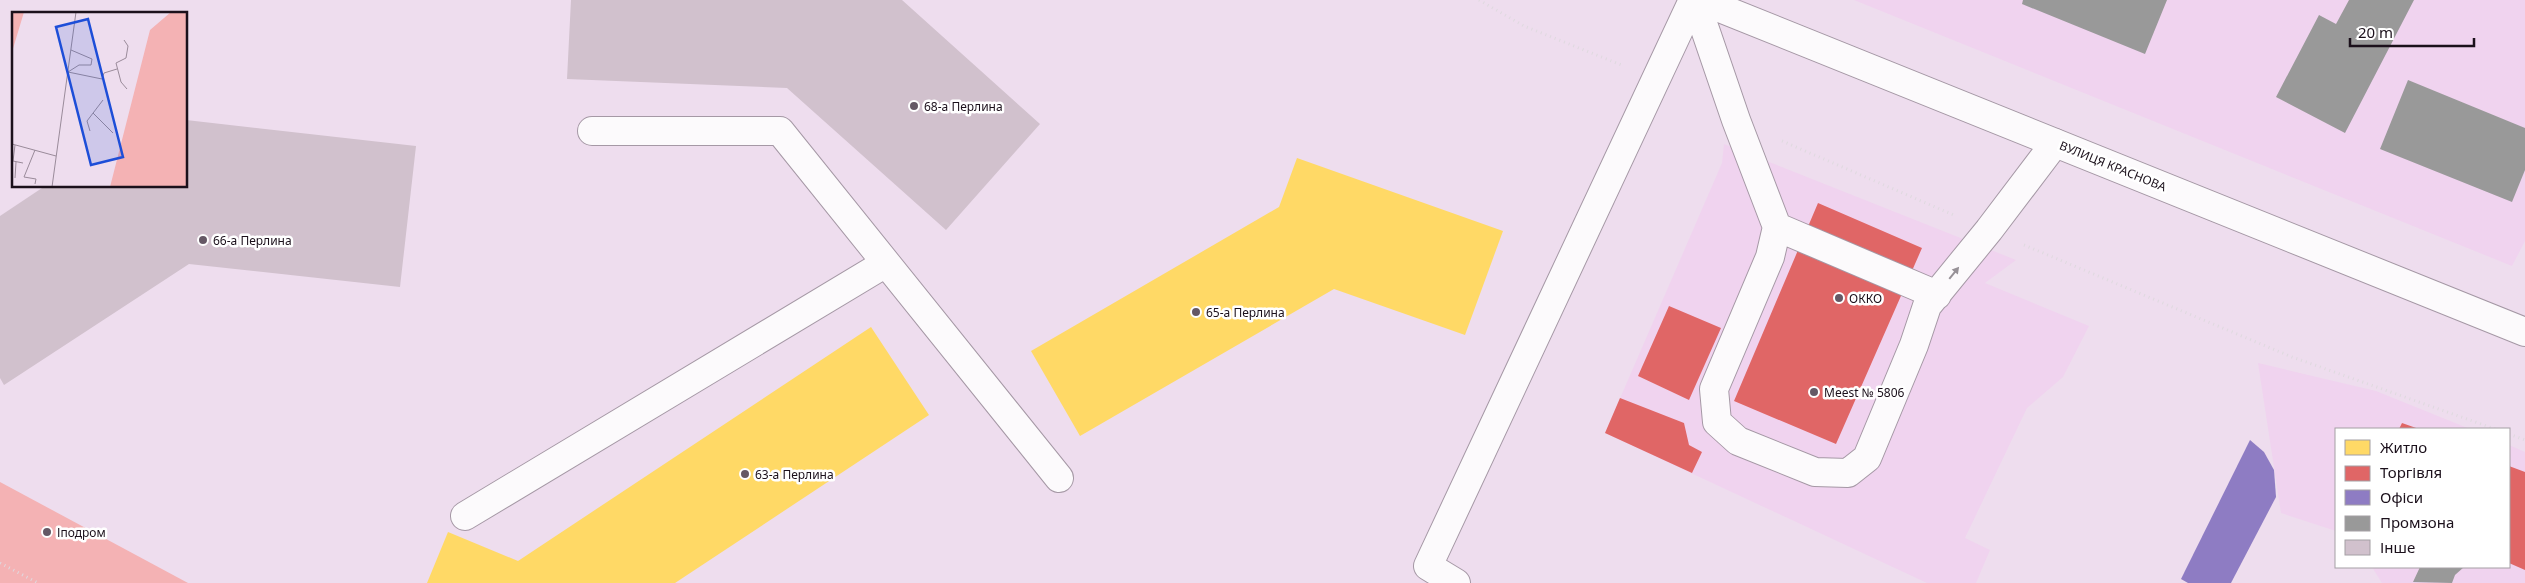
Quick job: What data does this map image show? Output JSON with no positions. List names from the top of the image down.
{
  "streets": {
    "main road": ["ВУЛИЦЯ КРАСНОВА"]
  },
  "places": [
    "68-а Перлина",
    "66-а Перлина",
    "ОККО",
    "65-а Перлина",
    "Meest № 5806",
    "63-а Перлина",
    "Іподром"
  ],
  "legend": [
    "Житло",
    "Торгівля",
    "Офіси",
    "Промзона",
    "Інше"
  ],
  "scale_bar": "20 m"
}
